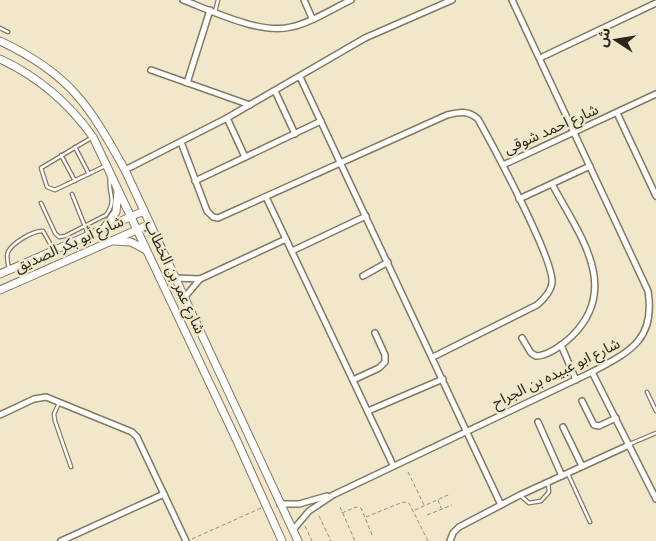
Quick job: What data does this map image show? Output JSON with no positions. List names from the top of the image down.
{
  "streets": {
    "street": [
      "شارع احمد شوقى",
      "شارع أبو بكر الصديق",
      "شارع عمر بن الخطاب",
      "شارع ابو عبيده بن الجراح"
    ]
  },
  "crossings": [
    ["شارع احمد شوقى", "شارع ابو عبيده بن الجراح"],
    ["شارع أبو بكر الصديق", "شارع عمر بن الخطاب"],
    ["شارع عمر بن الخطاب", "شارع ابو عبيده بن الجراح"]
  ],
  "north": "left"
}
